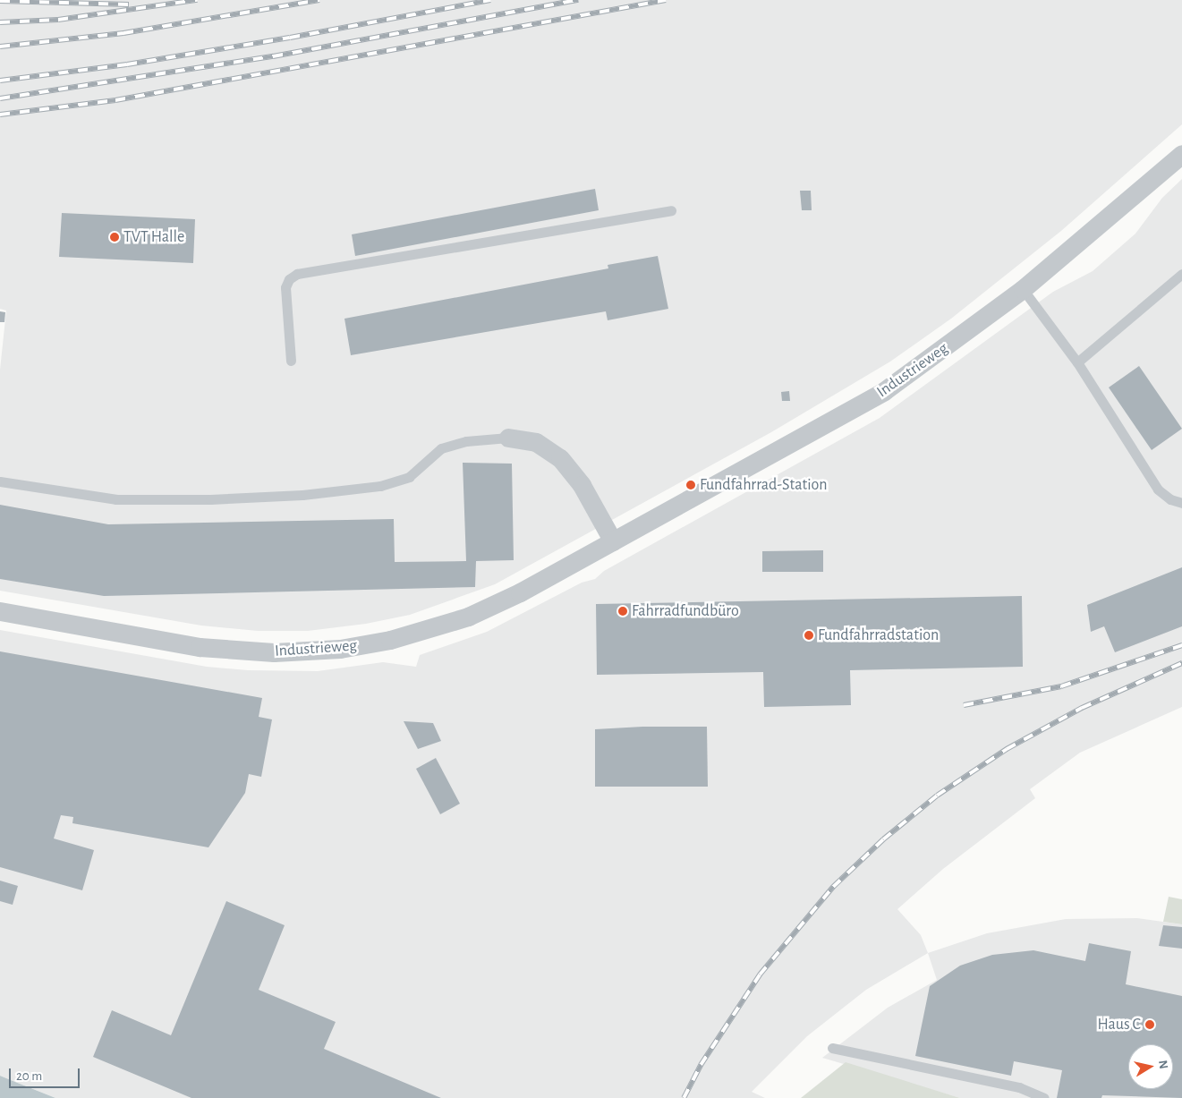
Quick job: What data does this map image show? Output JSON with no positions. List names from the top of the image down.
{
  "streets": {
    "street": ["Industrieweg"]
  },
  "places": [
    "TVT Halle",
    "Fundfahrrad-Station",
    "Fahrradfundbüro",
    "Fundfahrradstation",
    "Haus C"
  ],
  "scale_bar": "20 m",
  "north": "right"
}
